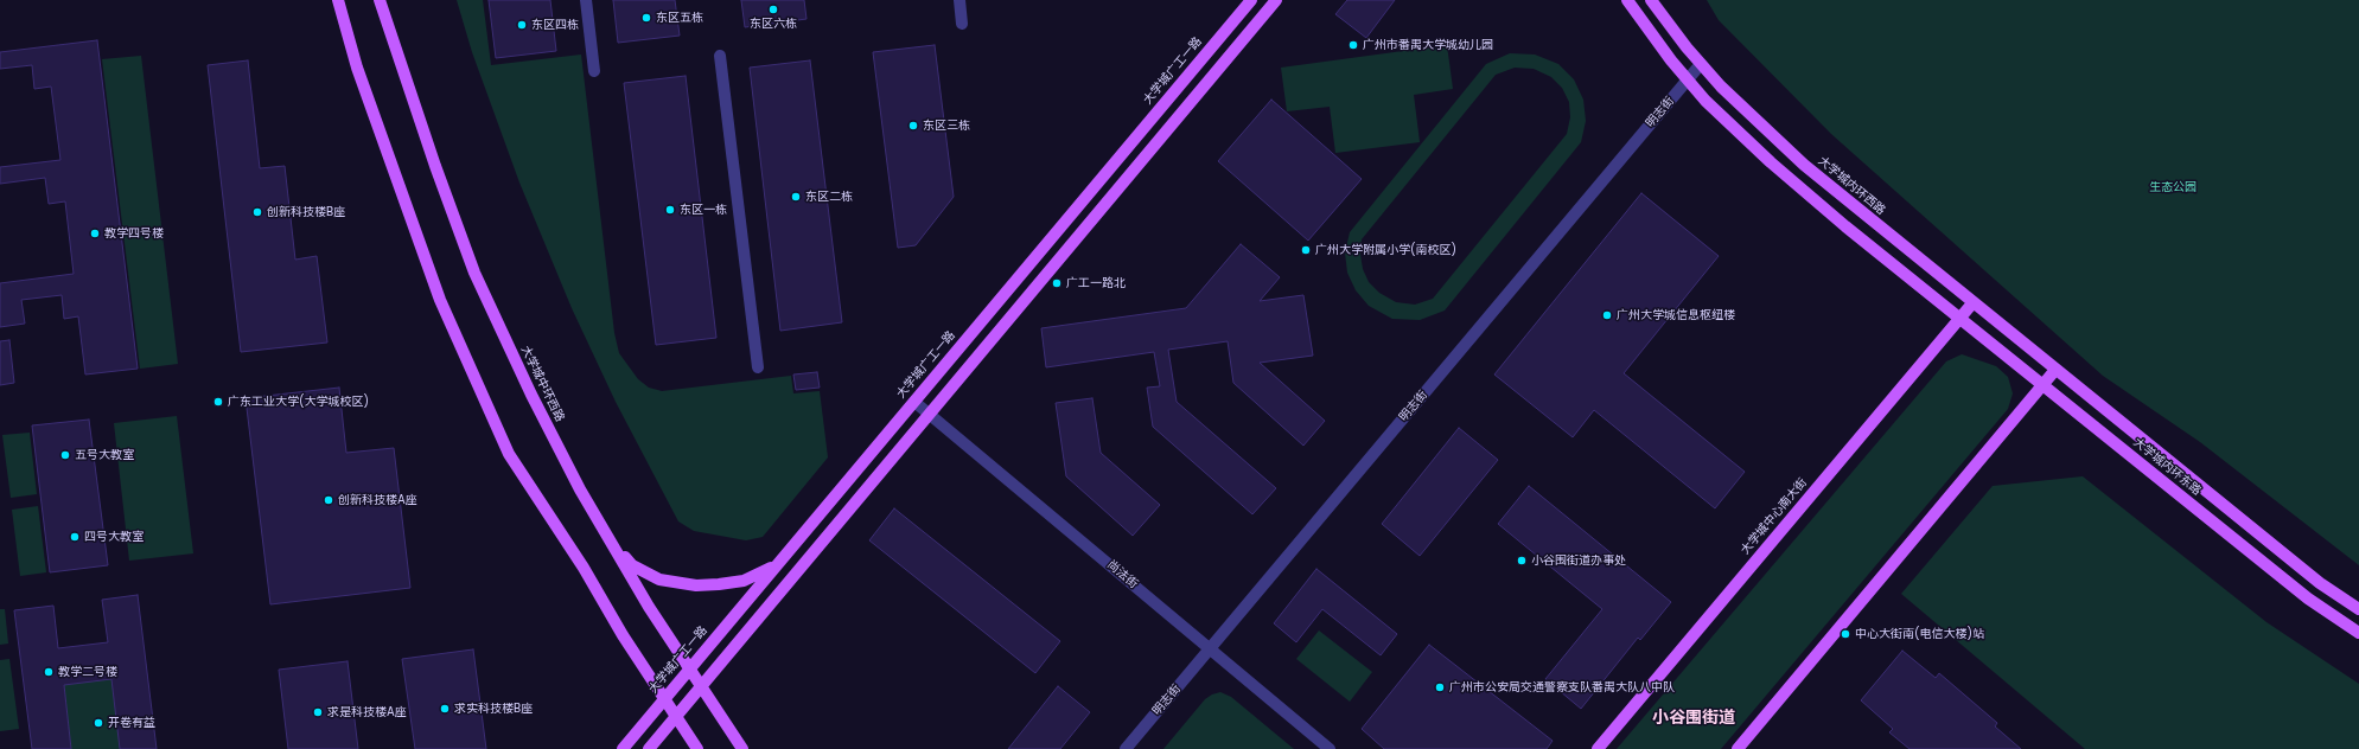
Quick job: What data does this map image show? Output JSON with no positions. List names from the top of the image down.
{
  "streets": {
    "main road": [
      "大学城广工一路",
      "大学城内环西路",
      "大学城中环西路",
      "大学城内环东路",
      "大学城中心南大街"
    ],
    "street": ["明志街", "尚法街"]
  },
  "crossings": [
    ["大学城广工一路", "大学城中环西路"],
    ["大学城广工一路", "尚法街"],
    ["明志街", "大学城内环西路"],
    ["明志街", "尚法街"],
    ["大学城内环西路", "大学城内环东路"],
    ["大学城内环西路", "大学城中心南大街"],
    ["大学城内环东路", "大学城中心南大街"]
  ],
  "districts": ["小谷围街道"],
  "parks": ["生态公园"],
  "places": [
    "东区六栋",
    "东区五栋",
    "东区四栋",
    "广州市番禺大学城幼儿园",
    "东区三栋",
    "东区二栋",
    "东区一栋",
    "创新科技楼B座",
    "教学四号楼",
    "广州大学附属小学(南校区)",
    "广工一路北",
    "广州大学城信息枢纽楼",
    "广东工业大学(大学城校区)",
    "五号大教室",
    "创新科技楼A座",
    "四号大教室",
    "小谷围街道办事处",
    "中心大街南(电信大楼)站",
    "教学二号楼",
    "广州市公安局交通警察支队番禺大队八中队",
    "求实科技楼B座",
    "求是科技楼A座",
    "开卷有益"
  ]
}
